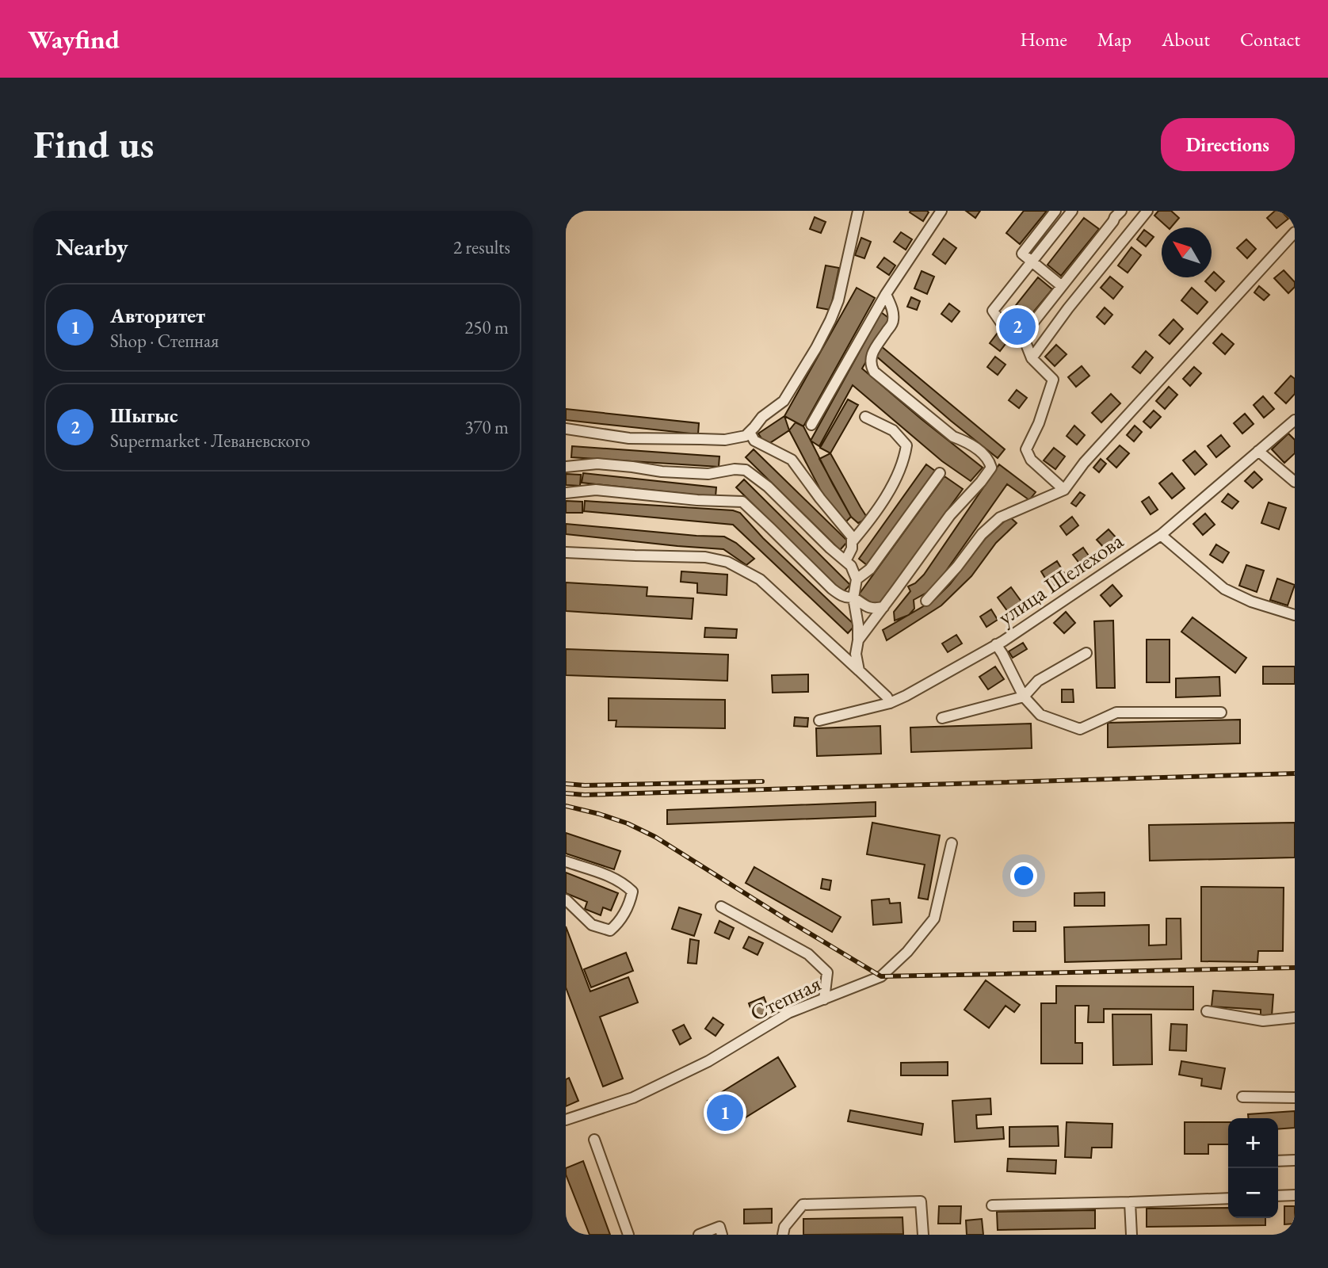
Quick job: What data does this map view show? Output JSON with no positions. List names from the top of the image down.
{
  "streets": {
    "street": ["улица Шелехова", "Степная"]
  },
  "north": "top left",
  "page": {
    "header": "Wayfind",
    "nav": [
      "Home",
      "Map",
      "About",
      "Contact"
    ],
    "buttons": "Directions",
    "title": "Find us",
    "heading": ["Nearby", "2 results"],
    "list": [
      {
        "mark": "1",
        "name": "Авторитет",
        "note": "Shop · Степная",
        "value": "250 m"
      },
      {
        "mark": "2",
        "name": "Шыгыс",
        "note": "Supermarket · Леваневского",
        "value": "370 m"
      }
    ],
    "pins": ["2", "1"],
    "map_buttons": ["+", "−"]
  }
}
